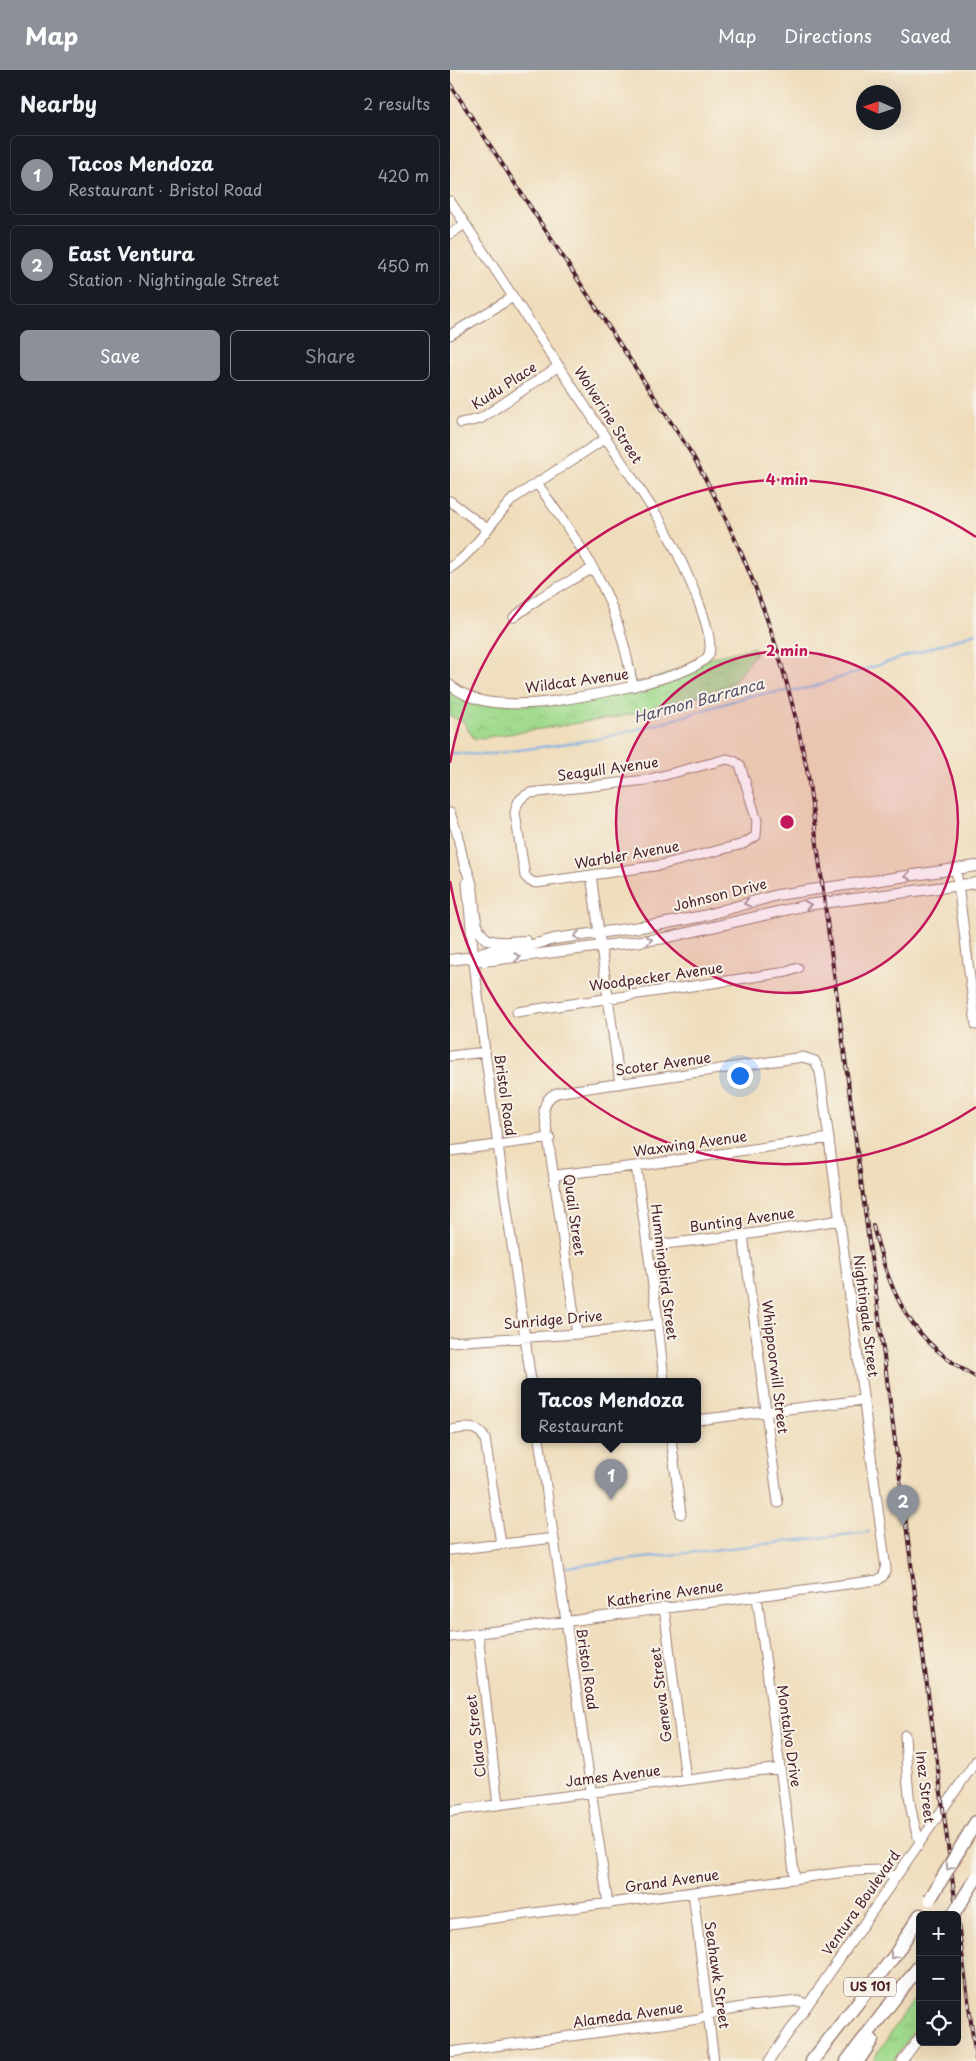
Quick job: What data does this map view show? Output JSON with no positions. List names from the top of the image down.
{
  "streets": {
    "highway": ["US 101"],
    "main road": ["Johnson Drive"],
    "street": [
      "Kudu Place",
      "Wolverine Street",
      "Wildcat Avenue",
      "Seagull Avenue",
      "Warbler Avenue",
      "Woodpecker Avenue",
      "Scoter Avenue",
      "Bristol Road",
      "Waxwing Avenue",
      "Quail Street",
      "Bunting Avenue",
      "Hummingbird Street",
      "Nightingale Street",
      "Sunridge Drive",
      "Whippoorwill Street",
      "Katherine Avenue",
      "Geneva Street",
      "Clara Street",
      "Montalvo Drive",
      "James Avenue",
      "Inez Street",
      "Grand Avenue",
      "Ventura Boulevard",
      "Seahawk Street",
      "Alameda Avenue"
    ]
  },
  "crossings": [
    ["Kudu Place", "Wolverine Street"],
    ["Wolverine Street", "Wildcat Avenue"],
    ["Seagull Avenue", "Warbler Avenue"],
    ["Johnson Drive", "Bristol Road"],
    ["Scoter Avenue", "Quail Street"],
    ["Scoter Avenue", "Nightingale Street"],
    ["Bristol Road", "Sunridge Drive"],
    ["Bristol Road", "Katherine Avenue"],
    ["Bristol Road", "James Avenue"],
    ["Bristol Road", "Grand Avenue"],
    ["Waxwing Avenue", "Quail Street"],
    ["Waxwing Avenue", "Hummingbird Street"],
    ["Waxwing Avenue", "Nightingale Street"],
    ["Quail Street", "Sunridge Drive"],
    ["Bunting Avenue", "Hummingbird Street"],
    ["Bunting Avenue", "Nightingale Street"],
    ["Bunting Avenue", "Whippoorwill Street"],
    ["Hummingbird Street", "Sunridge Drive"],
    ["Nightingale Street", "Katherine Avenue"],
    ["Katherine Avenue", "Geneva Street"],
    ["Katherine Avenue", "Clara Street"],
    ["Katherine Avenue", "Montalvo Drive"],
    ["Geneva Street", "James Avenue"],
    ["Clara Street", "James Avenue"],
    ["Montalvo Drive", "James Avenue"],
    ["Montalvo Drive", "Grand Avenue"],
    ["Inez Street", "Ventura Boulevard"],
    ["Grand Avenue", "Ventura Boulevard"],
    ["Grand Avenue", "Seahawk Street"],
    ["Ventura Boulevard", "Alameda Avenue"],
    ["Seahawk Street", "Alameda Avenue"]
  ],
  "water": ["Harmon Barranca"],
  "north": "left",
  "page": {
    "header": "Map",
    "nav": ["Map", "Directions", "Saved"],
    "heading": ["Nearby", "2 results"],
    "list": [
      {
        "mark": "1",
        "name": "Tacos Mendoza",
        "note": "Restaurant · Bristol Road",
        "value": "420 m"
      },
      {
        "mark": "2",
        "name": "East Ventura",
        "note": "Station · Nightingale Street",
        "value": "450 m"
      }
    ],
    "buttons": ["Save", "Share"],
    "popup": ["Tacos Mendoza", "Restaurant"],
    "pins": ["1", "2"],
    "map_buttons": ["+", "−"]
  },
  "rings": ["4 min", "2 min"]
}
